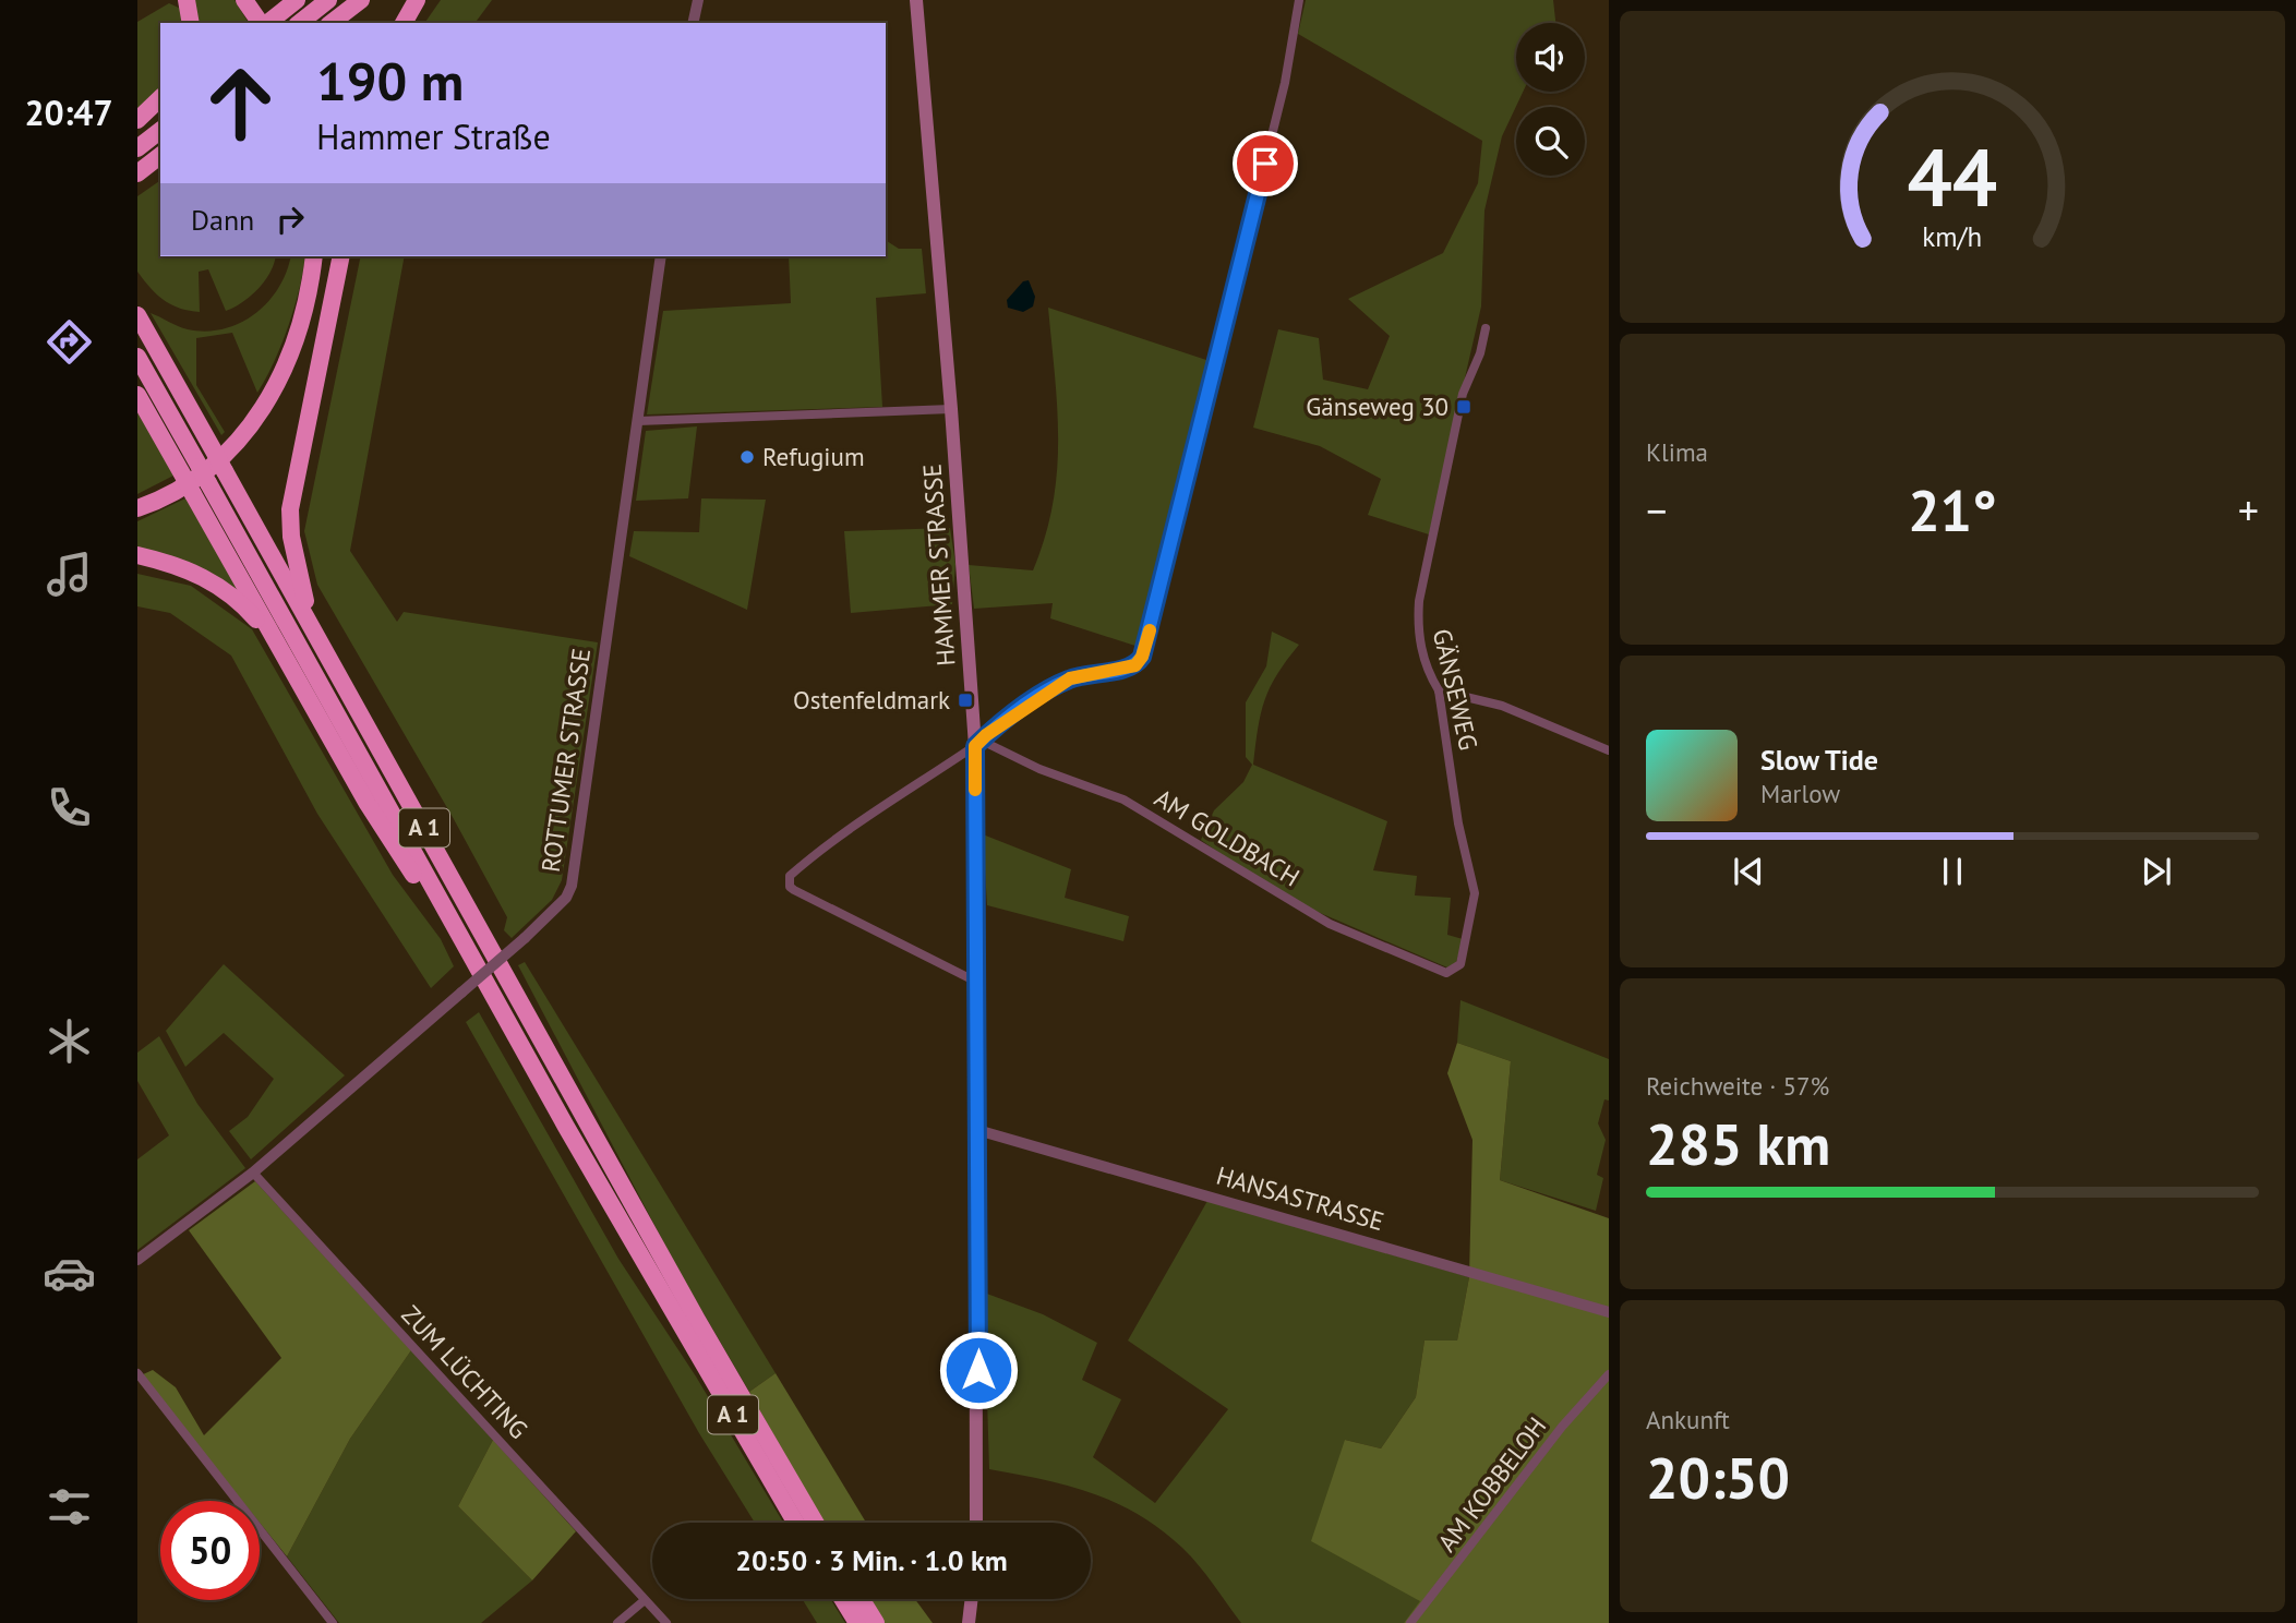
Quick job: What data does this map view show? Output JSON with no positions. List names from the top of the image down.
{
  "streets": {
    "highway": ["A 1"],
    "main road": ["HAMMER STRASSE"],
    "street": [
      "GÄNSEWEG",
      "ROTTUMER STRASSE",
      "AM GOLDBACH",
      "HANSASTRASSE",
      "ZUM LÜCHTING",
      "AM KOBBELOH"
    ]
  },
  "crossings": [
    ["HAMMER STRASSE", "AM GOLDBACH"],
    ["HAMMER STRASSE", "HANSASTRASSE"],
    ["GÄNSEWEG", "AM GOLDBACH"],
    ["ROTTUMER STRASSE", "ZUM LÜCHTING"]
  ],
  "places": {
    "transit": ["Gänseweg 30", "Ostenfeldmark"],
    "other": ["Refugium"]
  },
  "page": {
    "tabs": "20:47",
    "turn": ["190 m", "Hammer Straße"],
    "then": "Dann",
    "tile": [
      "Klima",
      ["Reichweite · 57%", "285 km"],
      ["Ankunft", "20:50"]
    ],
    "heat": ["−", "21°", "+"],
    "song": ["Slow Tide", "Marlow"],
    "limit": "50",
    "trip": "20:50 · 3 Min. · 1.0 km",
    "gauge": ["44", "km/h"]
  }
}
